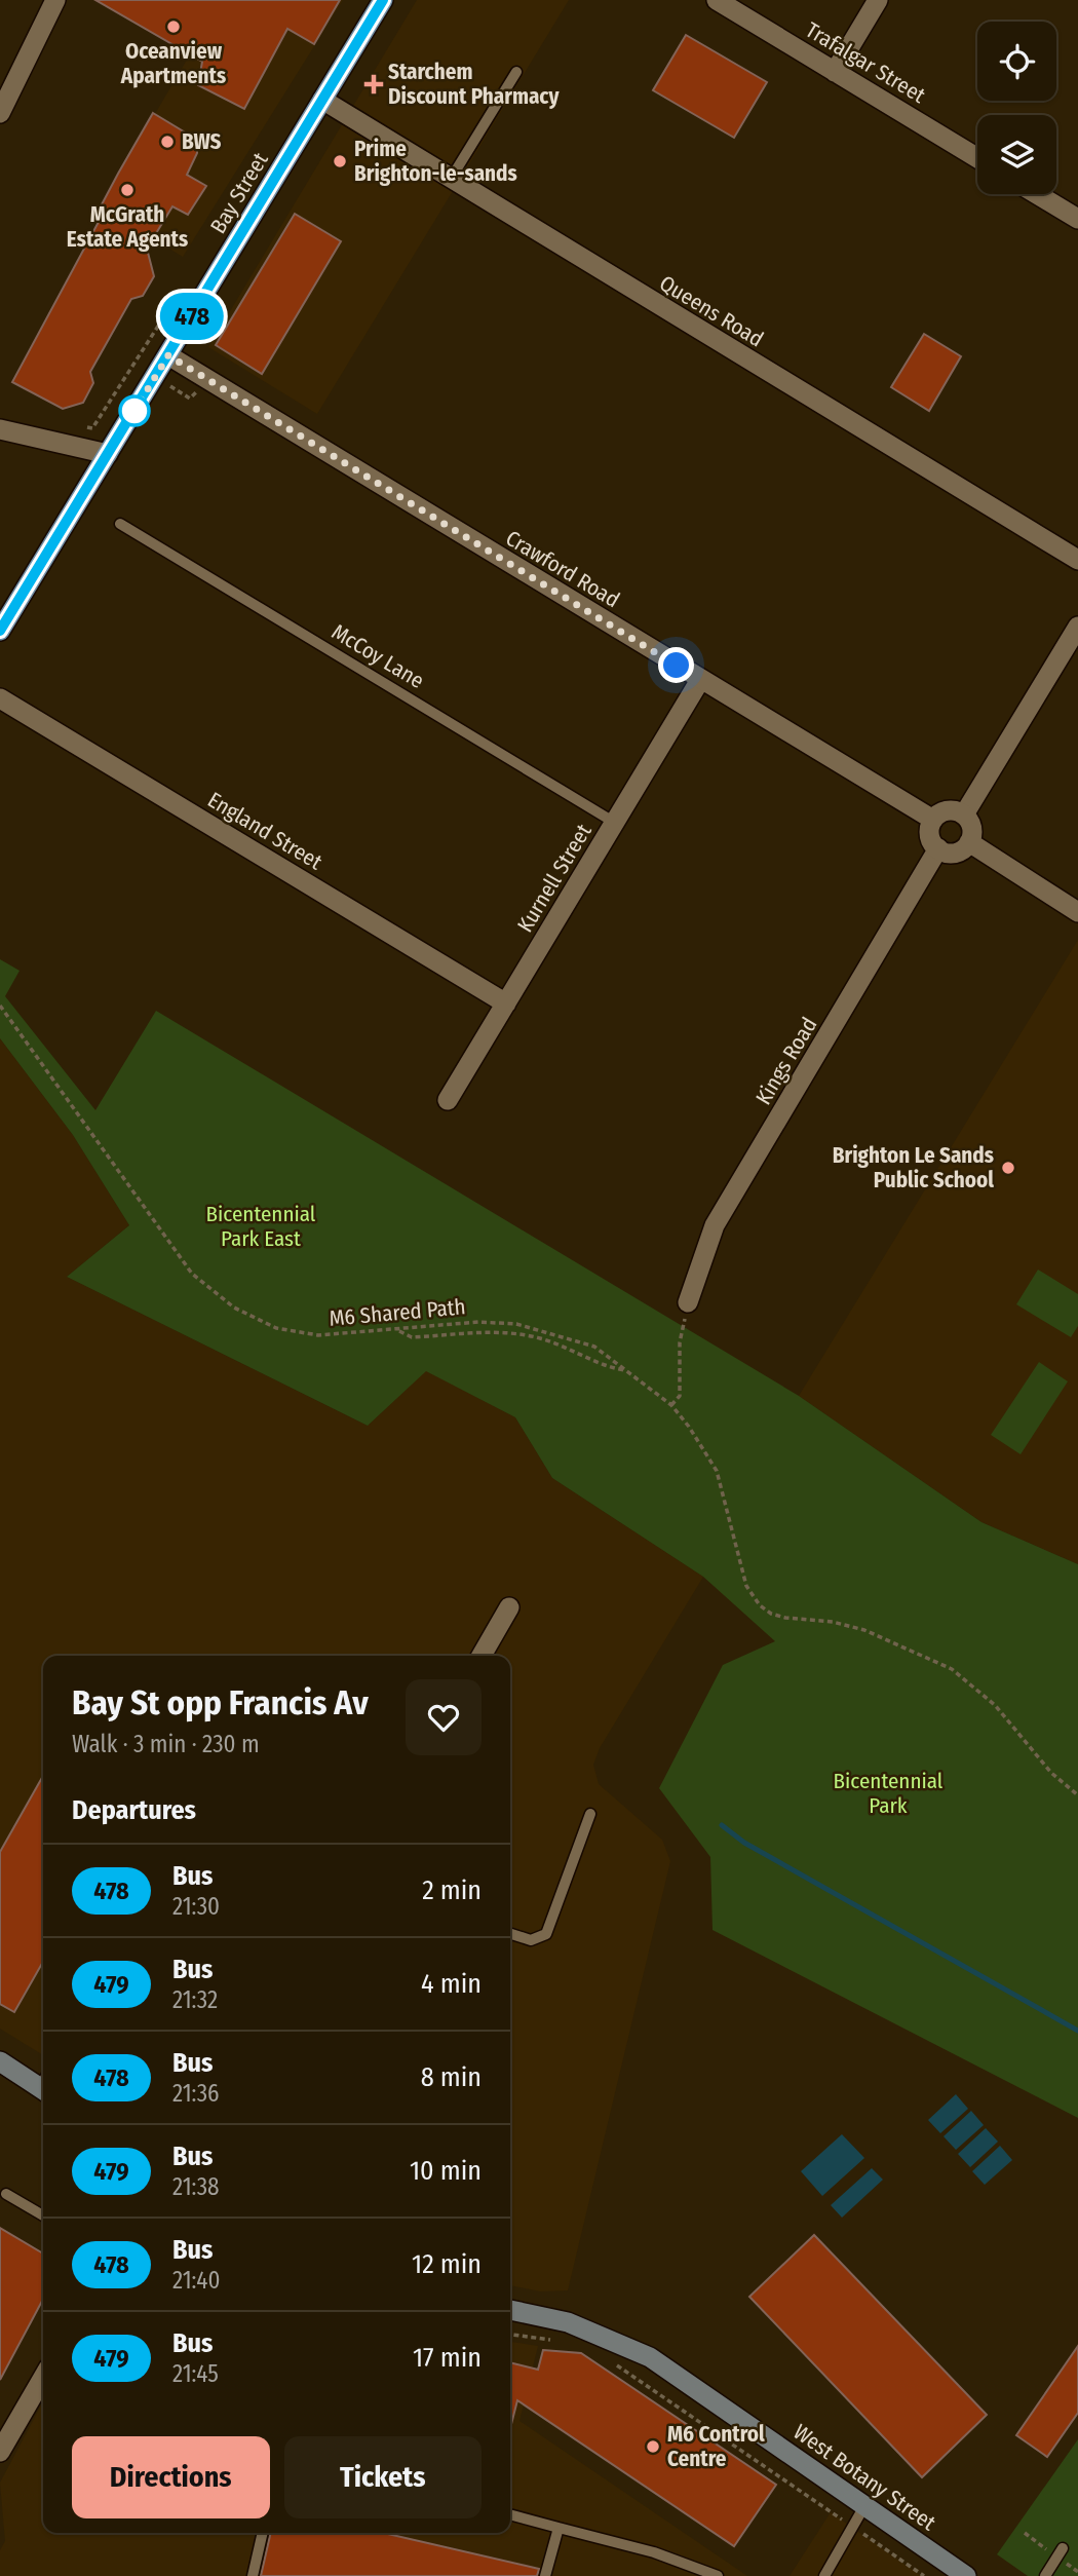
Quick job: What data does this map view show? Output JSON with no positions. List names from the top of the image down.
{
  "streets": {
    "main road": ["Bay Street", "West Botany Street"],
    "street": [
      "Trafalgar Street",
      "Queens Road",
      "Crawford Road",
      "England Street",
      "Kurnell Street",
      "Kings Road"
    ],
    "lane": ["McCoy Lane"],
    "path": ["M6 Shared Path"]
  },
  "crossings": [
    ["Bay Street", "Queens Road"],
    ["Bay Street", "Crawford Road"],
    ["Crawford Road", "Kurnell Street"],
    ["Crawford Road", "Kings Road"],
    ["McCoy Lane", "Kurnell Street"],
    ["England Street", "Kurnell Street"]
  ],
  "parks": ["Bicentennial Park East", "Bicentennial Park"],
  "places": {
    "other": [
      "Oceanview Apartments",
      "BWS",
      "Prime Brighton-le-sands",
      "McGrath Estate Agents",
      "Brighton Le Sands Public School",
      "M6 Control Centre"
    ],
    "health": ["Starchem Discount Pharmacy"]
  },
  "lines": ["bus line 478"],
  "page": {
    "on_map": "478",
    "heading": [
      ["Bay St opp Francis Av", "Walk · 3 min · 230 m"],
      "Departures"
    ],
    "list": [
      {
        "mark": "478",
        "name": "Bus",
        "note": "21:30",
        "value": "2 min"
      },
      {
        "mark": "479",
        "name": "Bus",
        "note": "21:32",
        "value": "4 min"
      },
      {
        "mark": "478",
        "name": "Bus",
        "note": "21:36",
        "value": "8 min"
      },
      {
        "mark": "479",
        "name": "Bus",
        "note": "21:38",
        "value": "10 min"
      },
      {
        "mark": "478",
        "name": "Bus",
        "note": "21:40",
        "value": "12 min"
      },
      {
        "mark": "479",
        "name": "Bus",
        "note": "21:45",
        "value": "17 min"
      }
    ],
    "buttons": ["Directions", "Tickets"]
  }
}
